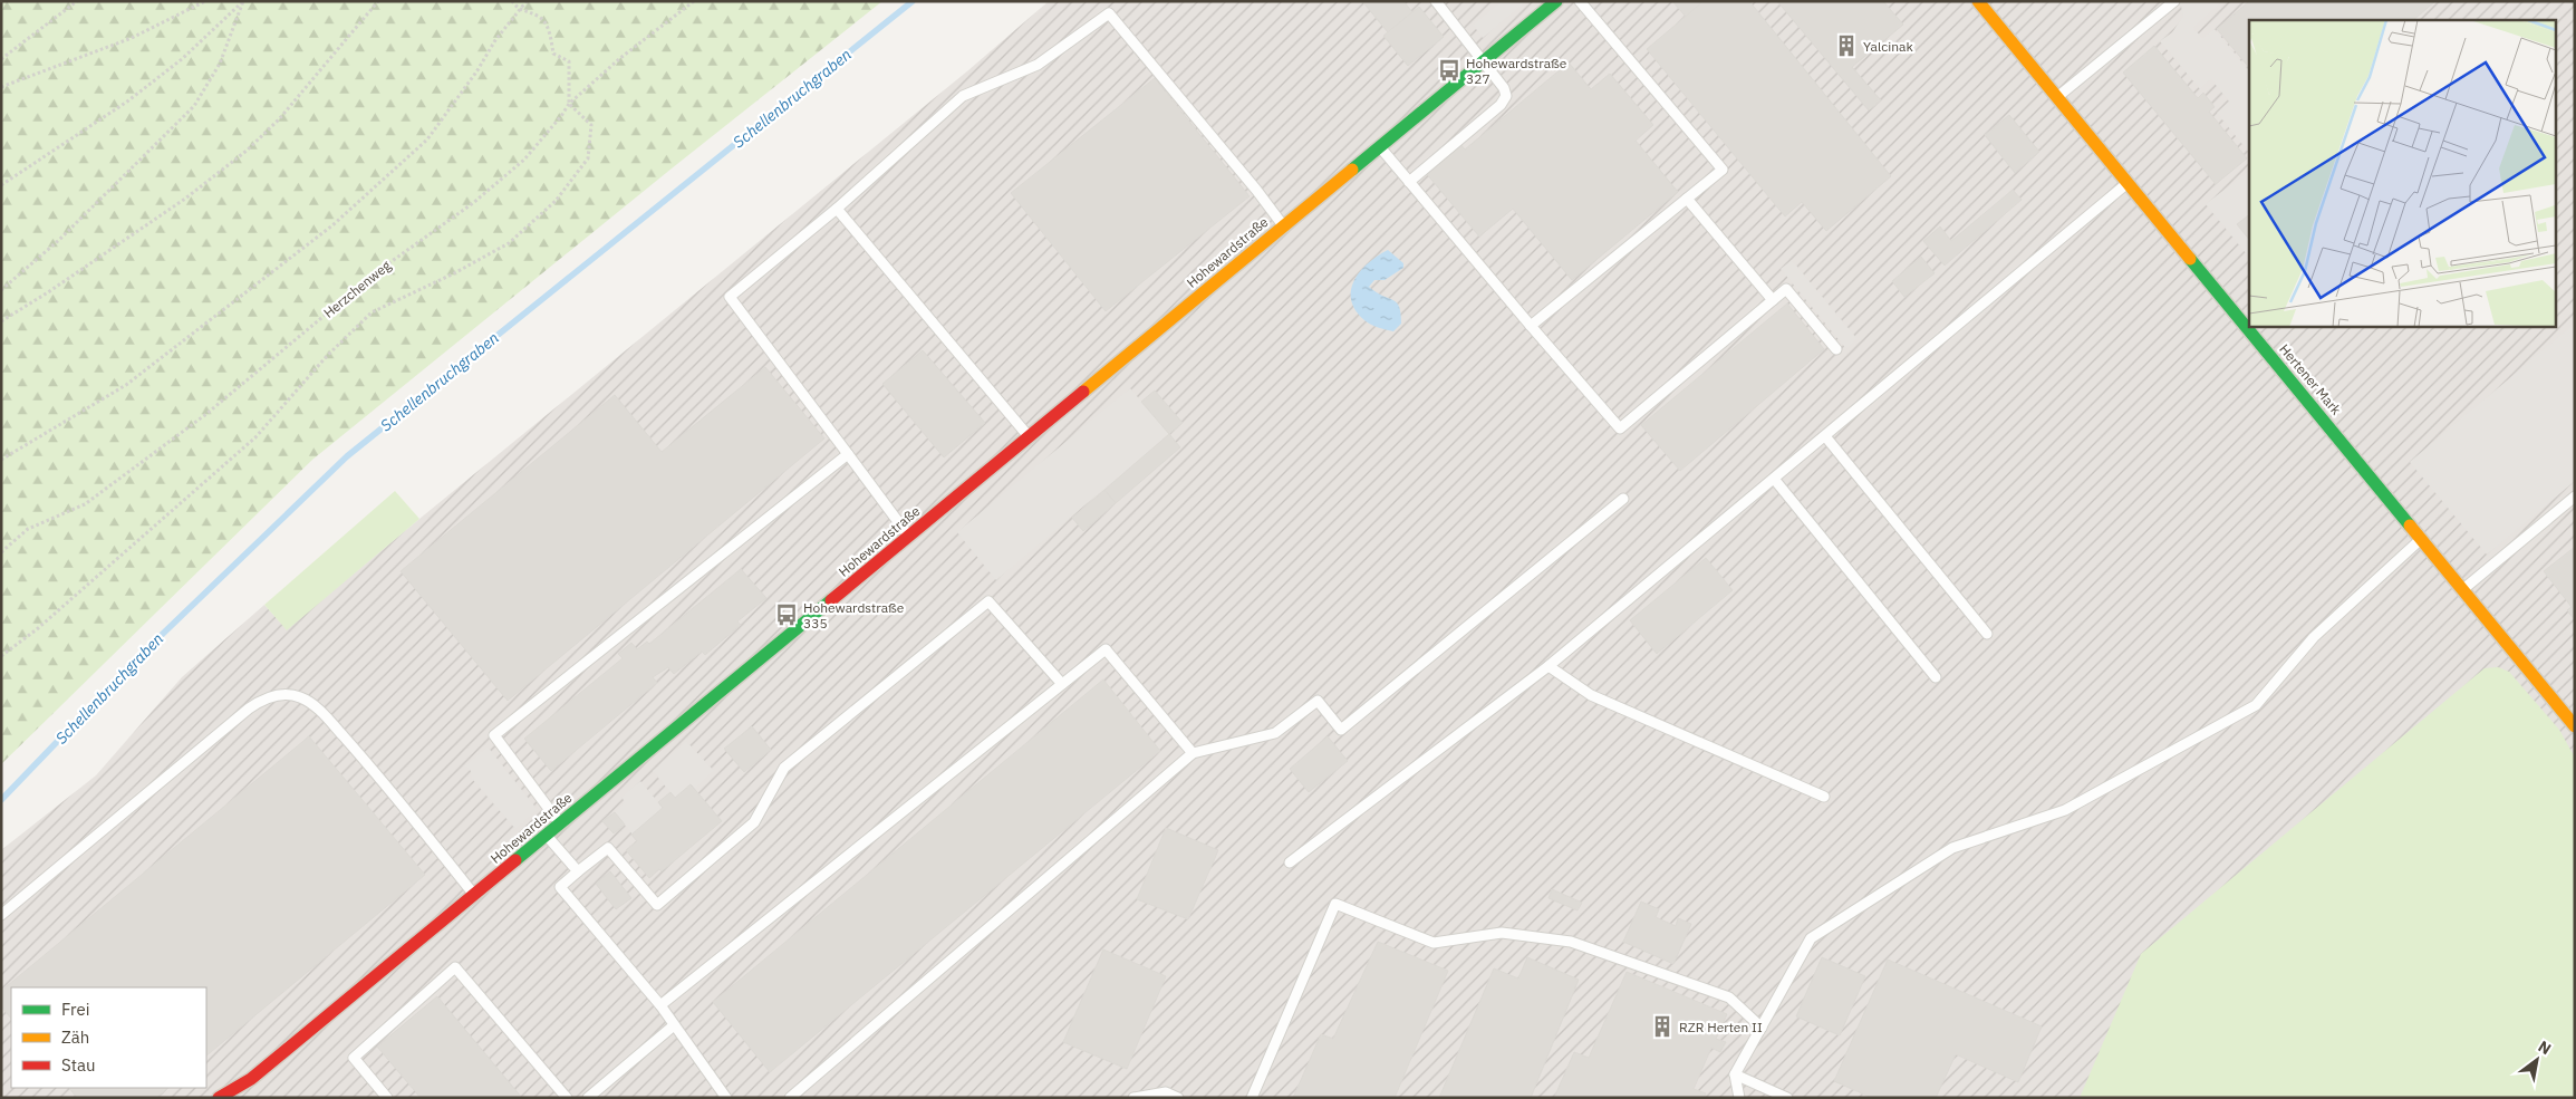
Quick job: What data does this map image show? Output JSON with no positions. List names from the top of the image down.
{
  "streets": {
    "street": ["Hohewardstraße", "Hertener Mark"],
    "path": ["Herzchenweg"]
  },
  "water": ["Schellenbruchgraben"],
  "places": {
    "building": ["Yalcinak", "RZR Herten II"],
    "bus stop": ["Hohewardstraße 327", "Hohewardstraße 335"]
  },
  "legend": ["Frei", "Zäh", "Stau"],
  "north": "top right"
}
